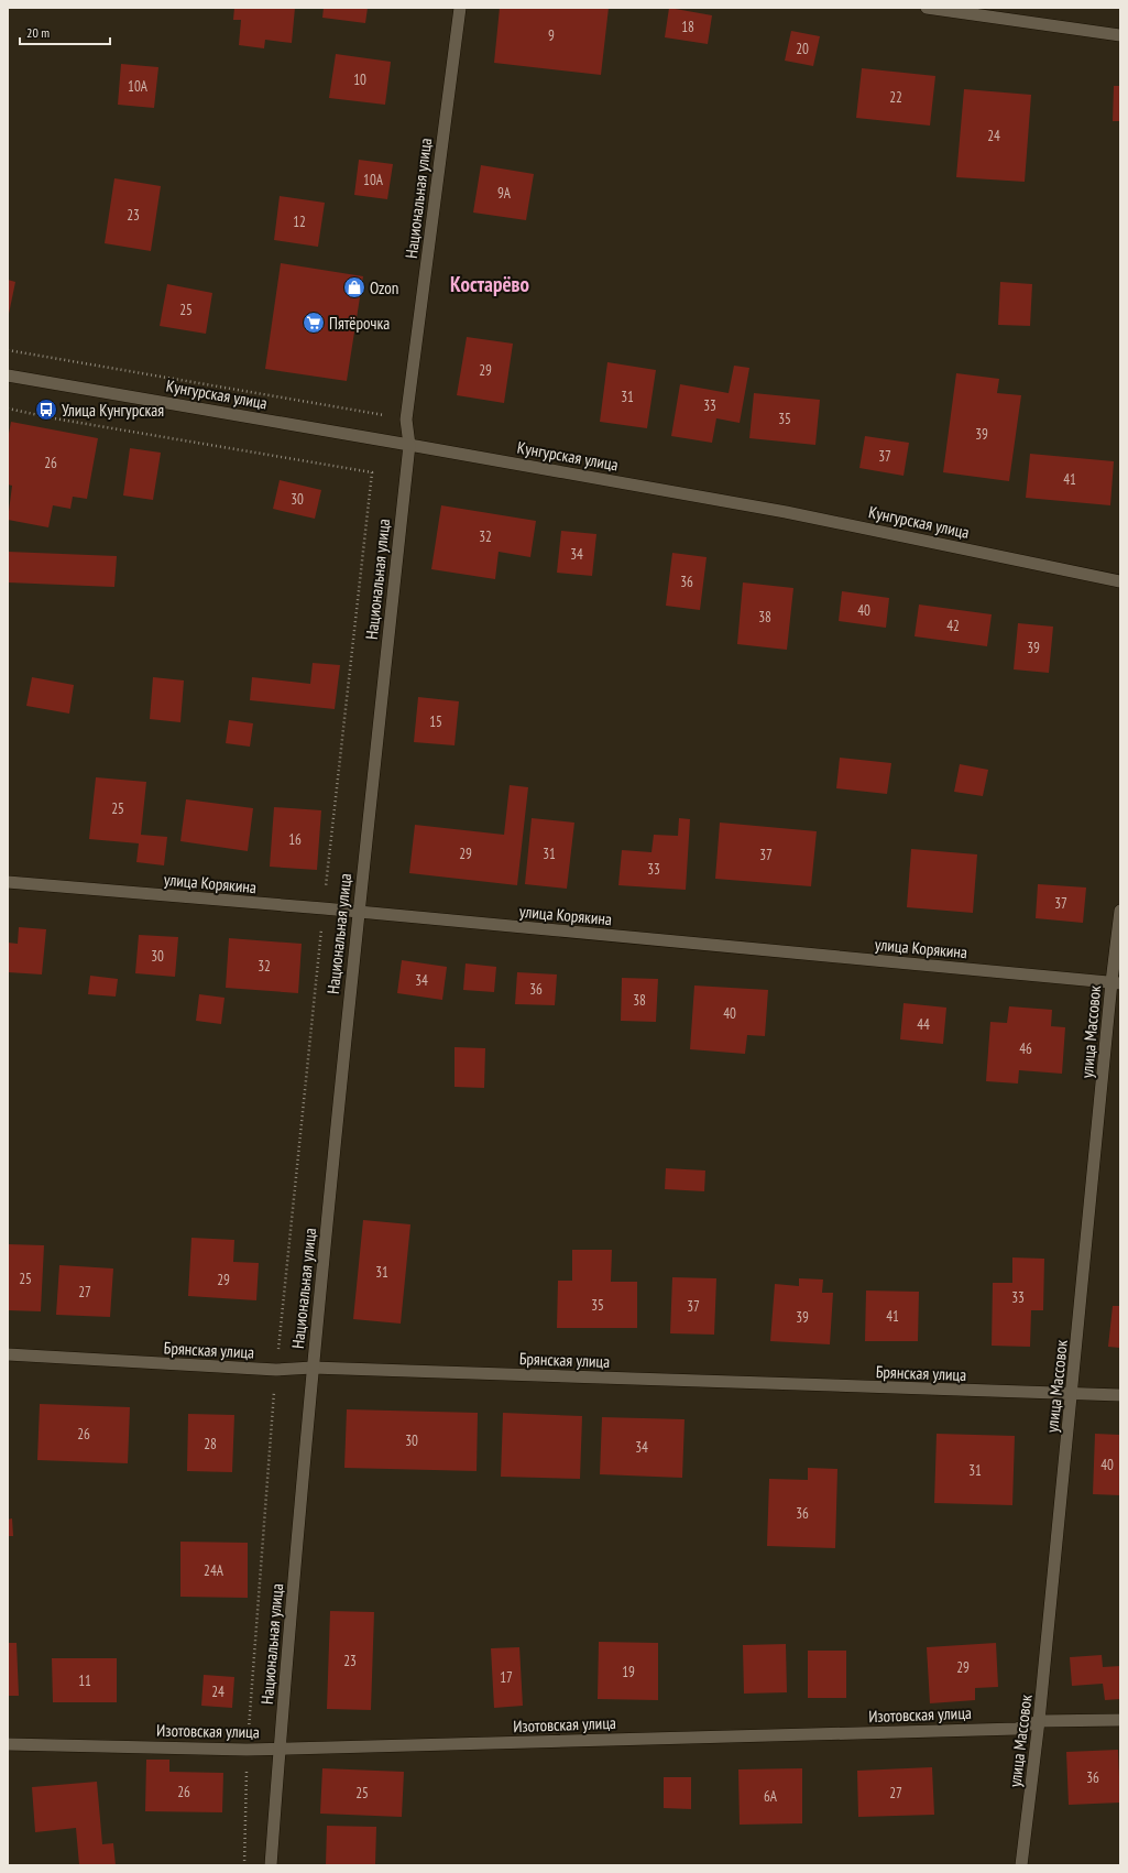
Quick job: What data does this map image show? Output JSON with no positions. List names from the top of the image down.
{
  "streets": {
    "street": [
      "Национальная улица",
      "Кунгурская улица",
      "улица Корякина",
      "улица Массовок",
      "Брянская улица",
      "Изотовская улица"
    ]
  },
  "crossings": [
    ["Национальная улица", "Кунгурская улица"],
    ["Национальная улица", "улица Корякина"],
    ["Национальная улица", "Брянская улица"],
    ["Национальная улица", "Изотовская улица"],
    ["улица Корякина", "улица Массовок"],
    ["улица Массовок", "Брянская улица"],
    ["улица Массовок", "Изотовская улица"]
  ],
  "districts": ["Костарёво"],
  "places": {
    "shop": ["Ozon"],
    "supermarket": ["Пятёрочка"],
    "bus stop": ["Улица Кунгурская"]
  },
  "house_numbers": [
    "18",
    "9",
    "20",
    "10",
    "10А",
    "22",
    "24",
    "10А",
    "9А",
    "23",
    "12",
    "25",
    "29",
    "31",
    "33",
    "35",
    "39",
    "37",
    "26",
    "41",
    "30",
    "32",
    "34",
    "36",
    "40",
    "38",
    "42",
    "39",
    "15",
    "25",
    "16",
    "29",
    "31",
    "37",
    "33",
    "37",
    "30",
    "32",
    "34",
    "36",
    "38",
    "40",
    "44",
    "46",
    "31",
    "25",
    "29",
    "27",
    "33",
    "35",
    "37",
    "41",
    "39",
    "26",
    "30",
    "28",
    "34",
    "40",
    "31",
    "36",
    "24А",
    "23",
    "29",
    "19",
    "17",
    "11",
    "24",
    "36",
    "26",
    "25",
    "27",
    "6А"
  ],
  "scale_bar": "20 m"
}
